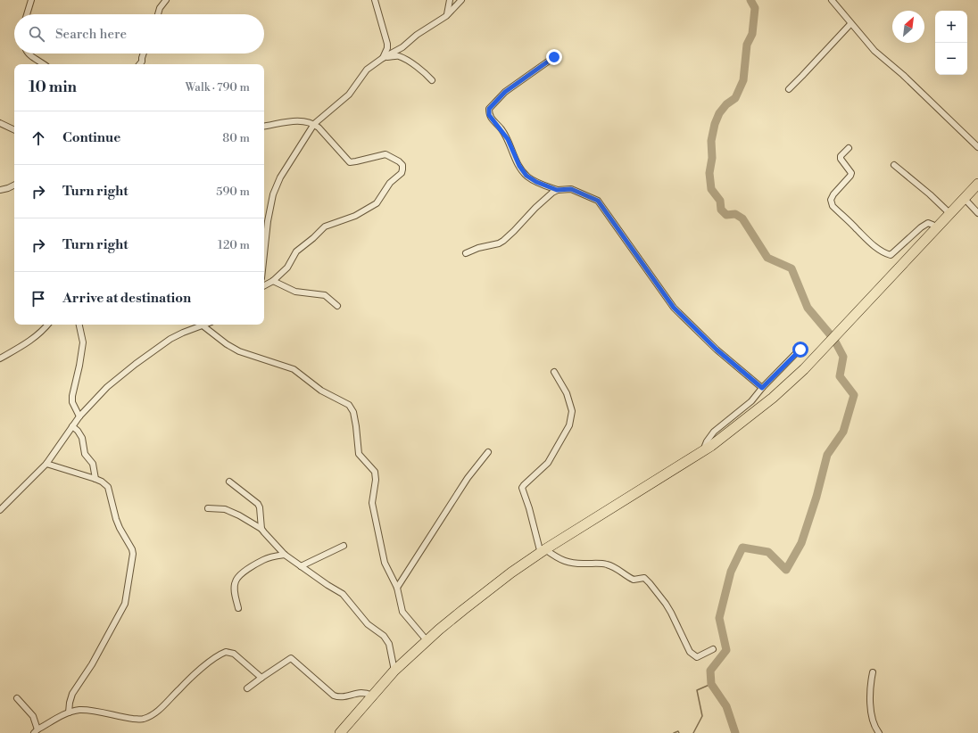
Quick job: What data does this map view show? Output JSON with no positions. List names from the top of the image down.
{
  "north": "top right",
  "page": {
    "map_buttons": ["+", "−"],
    "search": "Search here",
    "heading": ["10 min", "Walk · 790 m"],
    "list": [
      ["Continue", "80 m"],
      ["Turn right", "590 m"],
      ["Turn right", "120 m"],
      "Arrive at destination"
    ]
  }
}
